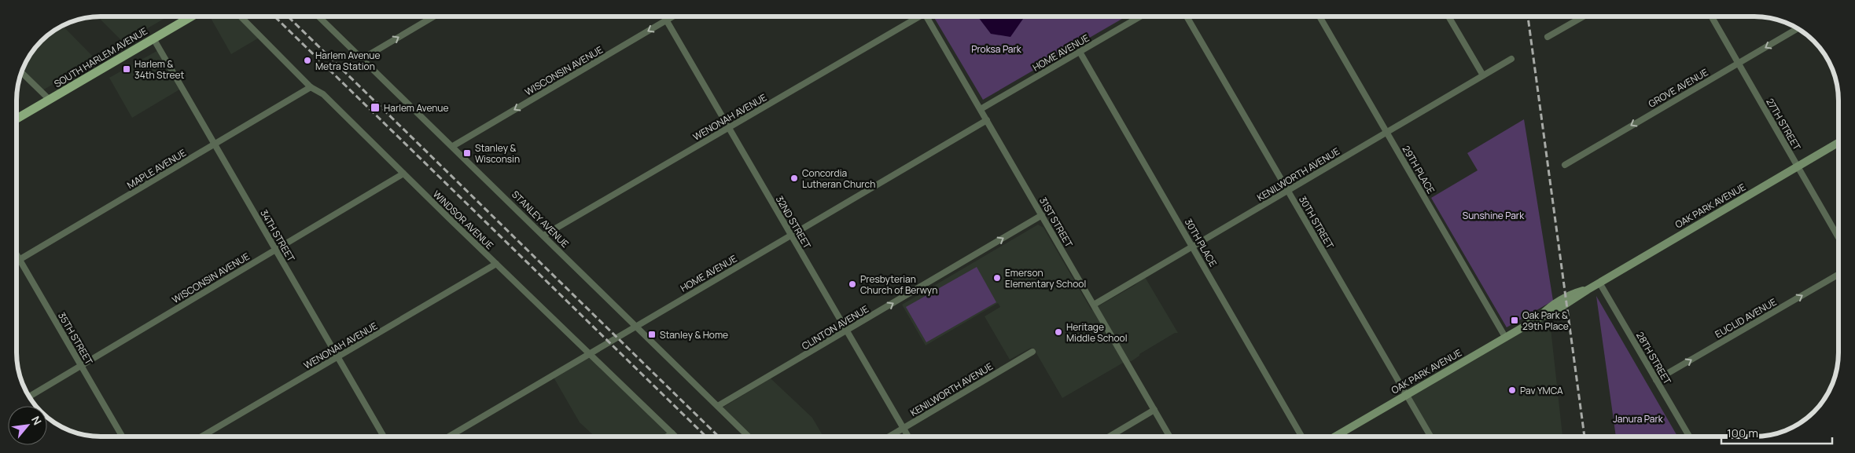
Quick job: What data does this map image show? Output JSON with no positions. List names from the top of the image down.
{
  "streets": {
    "main road": ["SOUTH HARLEM AVENUE"],
    "street": [
      "HOME AVENUE",
      "WISCONSIN AVENUE",
      "GROVE AVENUE",
      "WENONAH AVENUE",
      "27TH STREET",
      "MAPLE AVENUE",
      "29TH PLACE",
      "KENILWORTH AVENUE",
      "OAK PARK AVENUE",
      "STANLEY AVENUE",
      "WINDSOR AVENUE",
      "32ND STREET",
      "31ST STREET",
      "30TH STREET",
      "34TH STREET",
      "30TH PLACE",
      "EUCLID AVENUE",
      "CLINTON AVENUE",
      "35TH STREET",
      "28TH STREET"
    ]
  },
  "crossings": [
    ["HOME AVENUE", "STANLEY AVENUE"],
    ["HOME AVENUE", "WINDSOR AVENUE"],
    ["HOME AVENUE", "32ND STREET"],
    ["HOME AVENUE", "31ST STREET"],
    ["HOME AVENUE", "30TH PLACE"],
    ["SOUTH HARLEM AVENUE", "34TH STREET"],
    ["WISCONSIN AVENUE", "STANLEY AVENUE"],
    ["WISCONSIN AVENUE", "WINDSOR AVENUE"],
    ["WISCONSIN AVENUE", "32ND STREET"],
    ["WISCONSIN AVENUE", "34TH STREET"],
    ["WISCONSIN AVENUE", "35TH STREET"],
    ["GROVE AVENUE", "27TH STREET"],
    ["WENONAH AVENUE", "STANLEY AVENUE"],
    ["WENONAH AVENUE", "WINDSOR AVENUE"],
    ["WENONAH AVENUE", "32ND STREET"],
    ["WENONAH AVENUE", "34TH STREET"],
    ["27TH STREET", "OAK PARK AVENUE"],
    ["MAPLE AVENUE", "WINDSOR AVENUE"],
    ["MAPLE AVENUE", "34TH STREET"],
    ["MAPLE AVENUE", "35TH STREET"],
    ["29TH PLACE", "KENILWORTH AVENUE"],
    ["29TH PLACE", "OAK PARK AVENUE"],
    ["KENILWORTH AVENUE", "32ND STREET"],
    ["KENILWORTH AVENUE", "31ST STREET"],
    ["KENILWORTH AVENUE", "30TH STREET"],
    ["KENILWORTH AVENUE", "30TH PLACE"],
    ["OAK PARK AVENUE", "30TH STREET"],
    ["OAK PARK AVENUE", "28TH STREET"],
    ["STANLEY AVENUE", "CLINTON AVENUE"],
    ["32ND STREET", "CLINTON AVENUE"],
    ["31ST STREET", "CLINTON AVENUE"],
    ["EUCLID AVENUE", "28TH STREET"]
  ],
  "one_way": [
    "WISCONSIN AVENUE",
    "GROVE AVENUE",
    "EUCLID AVENUE",
    "CLINTON AVENUE"
  ],
  "parks": ["Proksa Park", "Sunshine Park", "Janura Park"],
  "places": {
    "other": [
      "Harlem Avenue Metra Station",
      "Concordia Lutheran Church",
      "Emerson Elementary School",
      "Presbyterian Church of Berwyn",
      "Heritage Middle School",
      "Pav YMCA"
    ],
    "transit": [
      "Harlem & 34th Street",
      "Harlem Avenue",
      "Stanley & Wisconsin",
      "Oak Park & 29th Place",
      "Stanley & Home"
    ]
  },
  "scale_bar": "100 m",
  "north": "top right"
}
